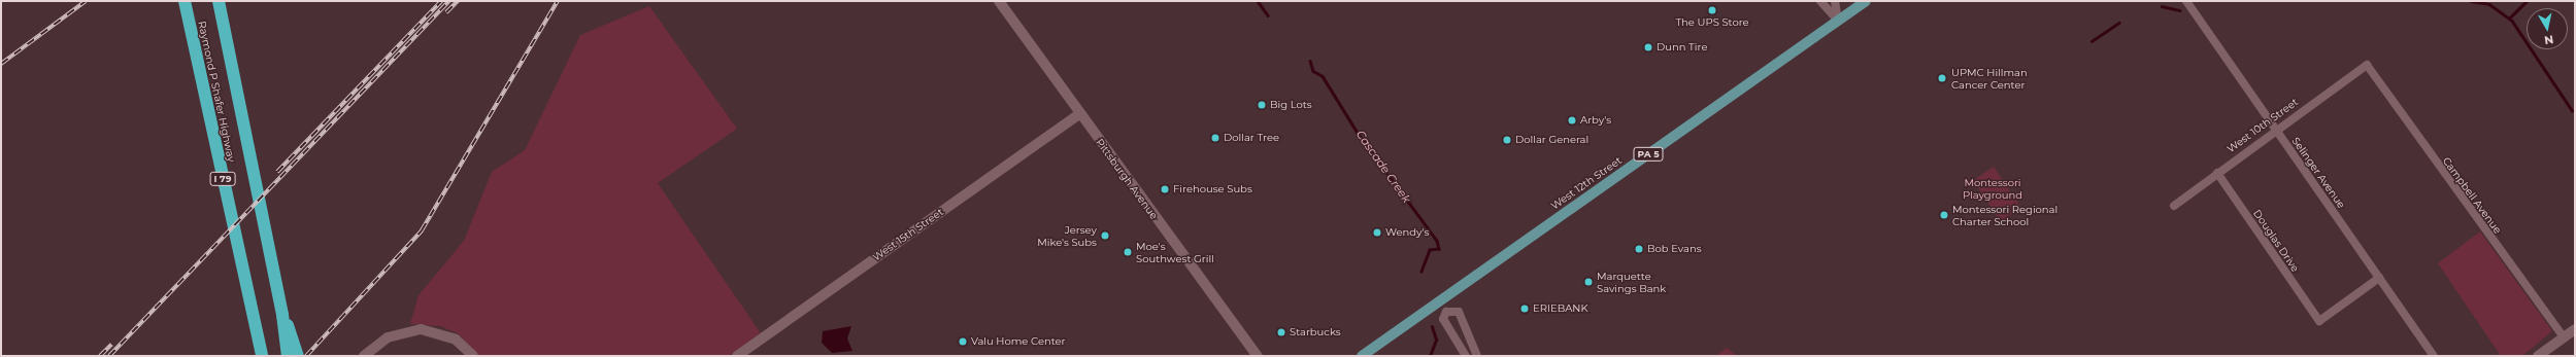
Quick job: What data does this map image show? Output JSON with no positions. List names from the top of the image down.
{
  "streets": {
    "highway": ["Raymond P Shafer Highway", "I 79"],
    "main road": ["PA 5", "West 12th Street"],
    "street": [
      "West 10th Street",
      "Selinger Avenue",
      "Pittsburgh Avenue",
      "Campbell Avenue",
      "West 15th Street",
      "Douglas Drive"
    ]
  },
  "crossings": [
    ["West 10th Street", "Selinger Avenue"],
    ["West 10th Street", "Campbell Avenue"],
    ["West 10th Street", "Douglas Drive"],
    ["Selinger Avenue", "Douglas Drive"],
    ["Pittsburgh Avenue", "West 15th Street"]
  ],
  "water": ["Cascade Creek"],
  "parks": ["Montessori Playground"],
  "places": [
    "The UPS Store",
    "Dunn Tire",
    "UPMC Hillman Cancer Center",
    "Big Lots",
    "Arby's",
    "Dollar Tree",
    "Dollar General",
    "Firehouse Subs",
    "Montessori Regional Charter School",
    "Wendy's",
    "Jersey Mike's Subs",
    "Bob Evans",
    "Moe's Southwest Grill",
    "Marquette Savings Bank",
    "ERIEBANK",
    "Starbucks",
    "Valu Home Center"
  ],
  "north": "bottom"
}
